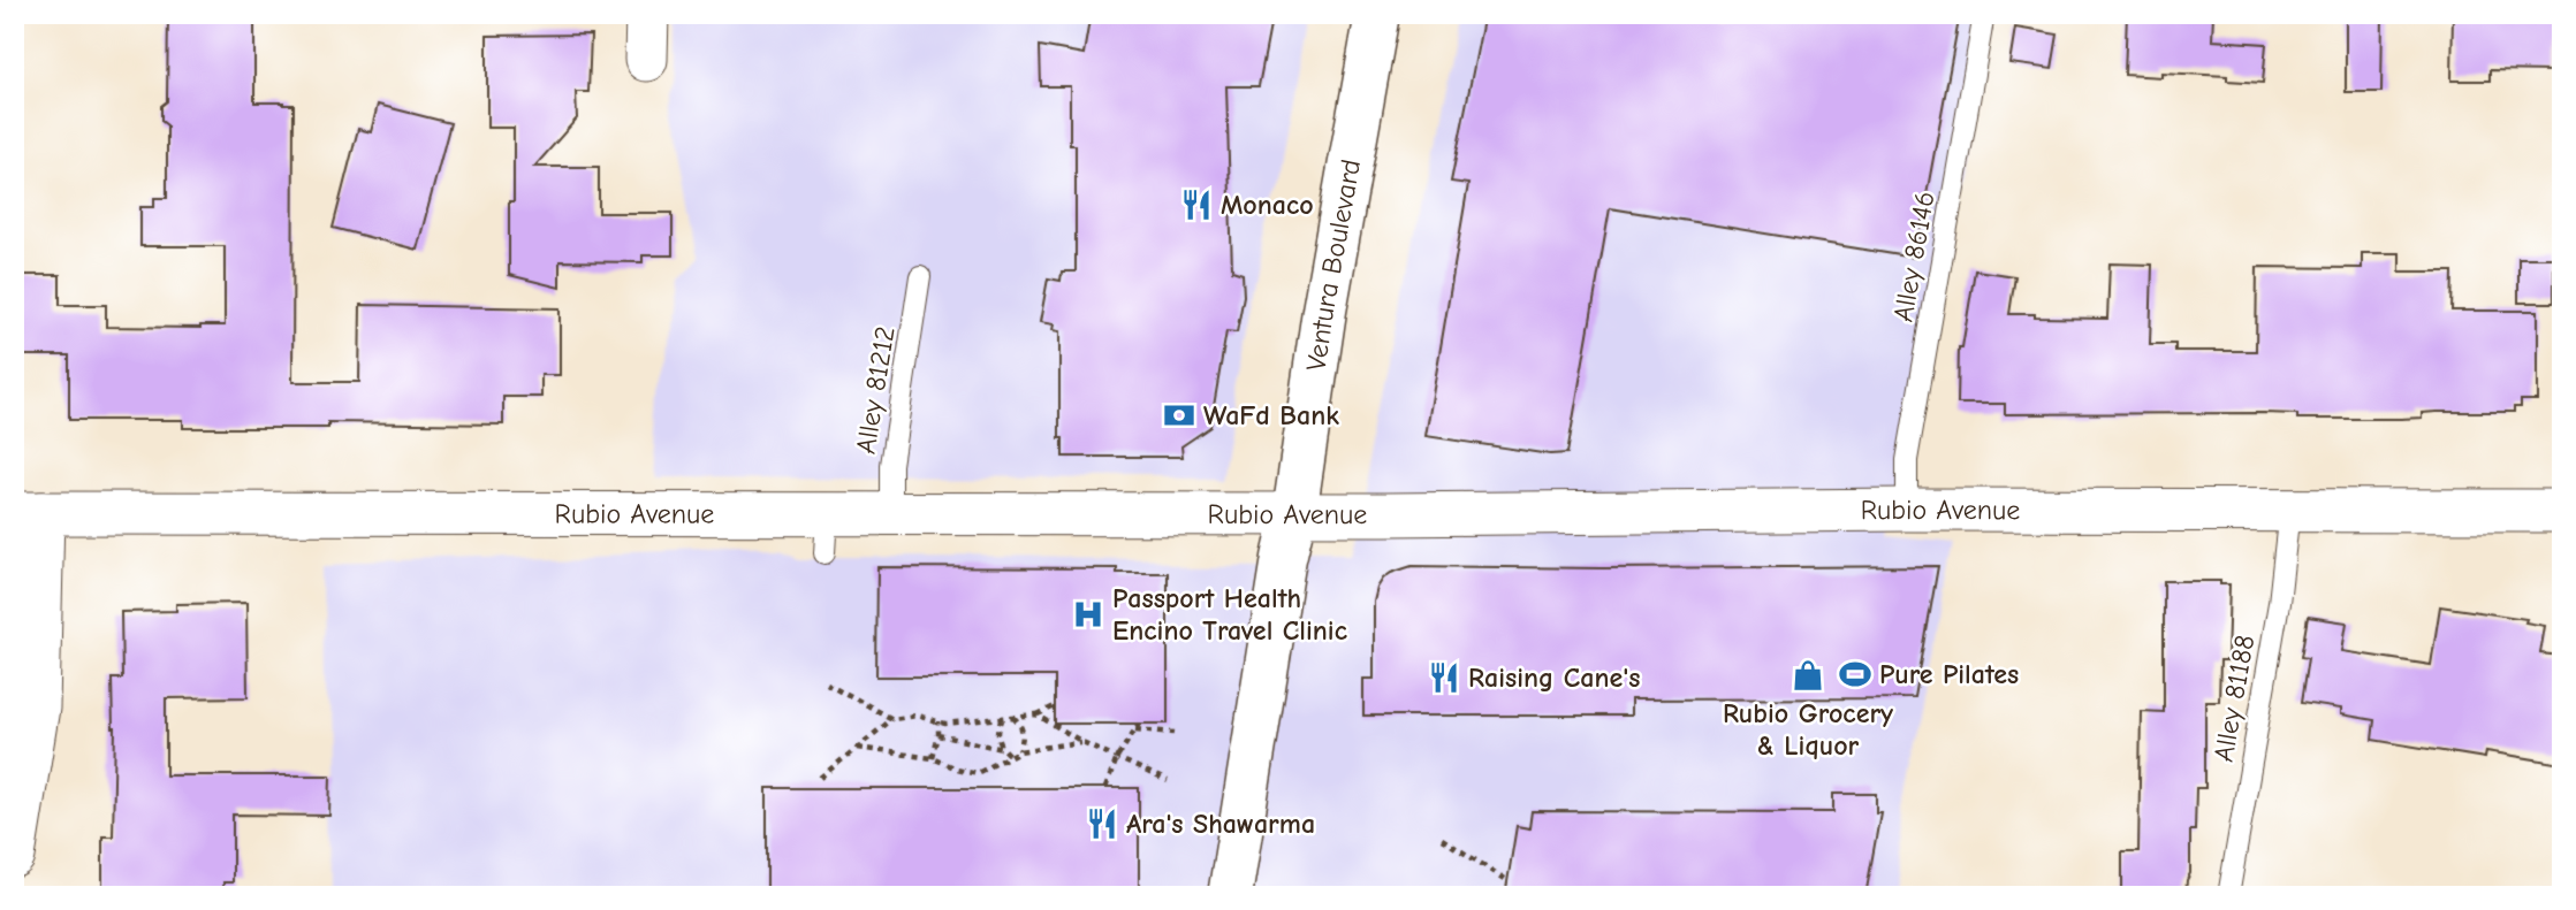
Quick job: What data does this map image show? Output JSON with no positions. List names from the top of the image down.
{
  "streets": {
    "main road": ["Ventura Boulevard"],
    "street": ["Rubio Avenue"],
    "lane": ["Alley 86146", "Alley 81212", "Alley 81188"]
  },
  "crossings": [
    ["Alley 86146", "Rubio Avenue"],
    ["Ventura Boulevard", "Rubio Avenue"],
    ["Alley 81212", "Rubio Avenue"],
    ["Rubio Avenue", "Alley 81188"]
  ],
  "places": {
    "restaurant": ["Monaco", "Raising Cane's", "Ara's Shawarma"],
    "bank": ["WaFd Bank"],
    "hospital": ["Passport Health Encino Travel Clinic"],
    "sports": ["Pure Pilates"],
    "shop": ["Rubio Grocery & Liquor"]
  }
}
